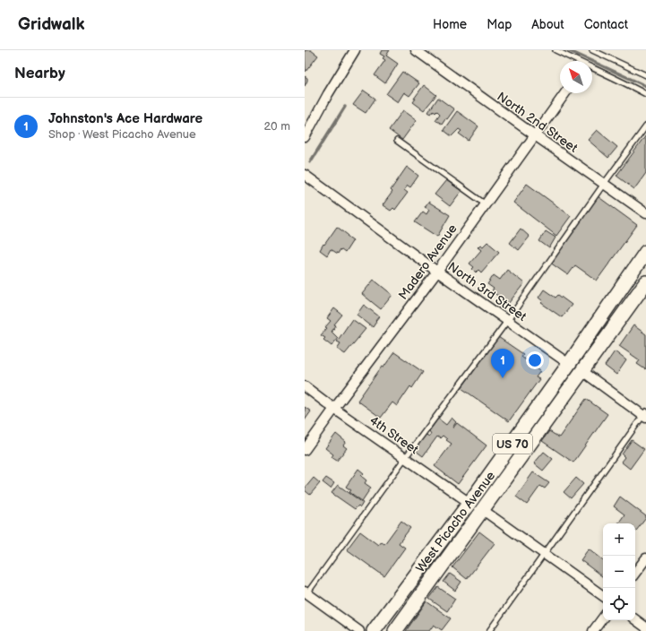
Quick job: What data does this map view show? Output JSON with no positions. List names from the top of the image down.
{
  "streets": {
    "main road": ["US 70", "West Picacho Avenue"],
    "street": [
      "North 2nd Street",
      "Madero Avenue",
      "North 3rd Street",
      "4th Street"
    ]
  },
  "crossings": [
    ["North 2nd Street", "Madero Avenue"],
    ["Madero Avenue", "North 3rd Street"],
    ["Madero Avenue", "4th Street"],
    ["North 3rd Street", "West Picacho Avenue"],
    ["4th Street", "West Picacho Avenue"]
  ],
  "north": "top left",
  "page": {
    "header": "Gridwalk",
    "nav": [
      "Home",
      "Map",
      "About",
      "Contact"
    ],
    "heading": "Nearby",
    "list": [
      {
        "mark": "1",
        "name": "Johnston's Ace Hardware",
        "note": "Shop · West Picacho Avenue",
        "value": "20 m"
      }
    ],
    "pins": "1",
    "map_buttons": ["+", "−"]
  }
}
